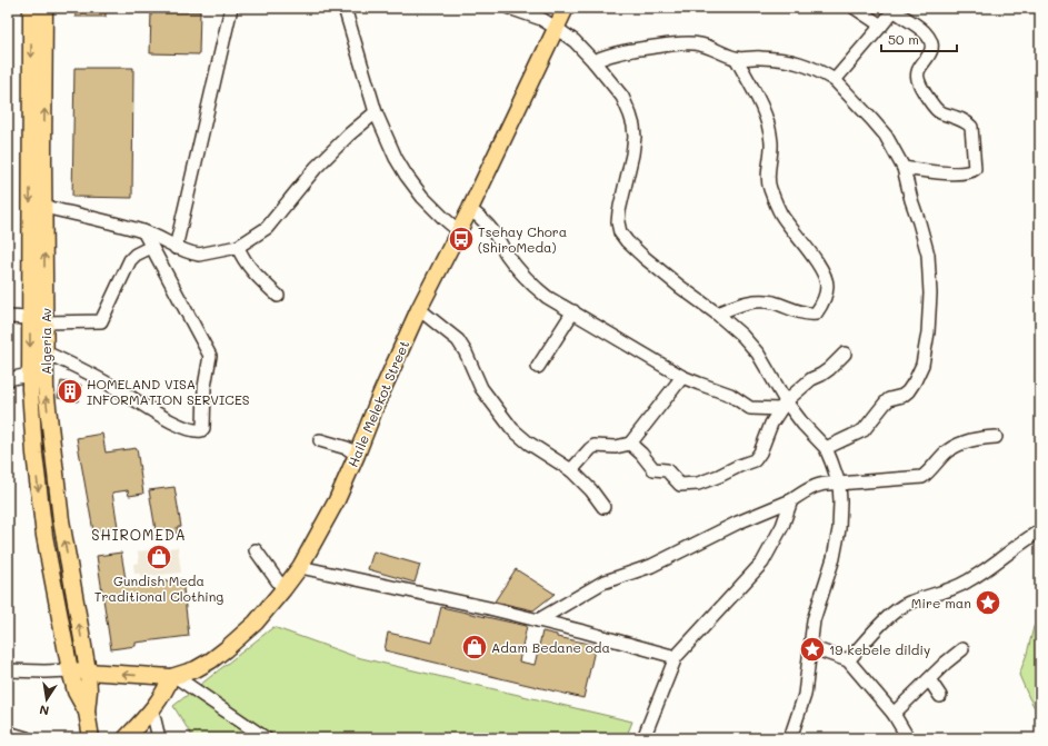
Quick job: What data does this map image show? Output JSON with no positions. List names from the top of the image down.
{
  "streets": {
    "main road": ["Algeria Av", "Haile Melekot Street"]
  },
  "crossings": [
    ["Algeria Av", "Haile Melekot Street"]
  ],
  "districts": ["SHIROMEDA"],
  "places": {
    "bus stop": ["Tsehay Chora (ShiroMeda)"],
    "building": ["HOMELAND VISA INFORMATION SERVICES"],
    "shop": ["Gundish Meda Traditional Clothing", "Adam Bedane oda"],
    "place": ["Mire man", "19 kebele dildiy"]
  },
  "scale_bar": "50 m",
  "north": "bottom"
}
